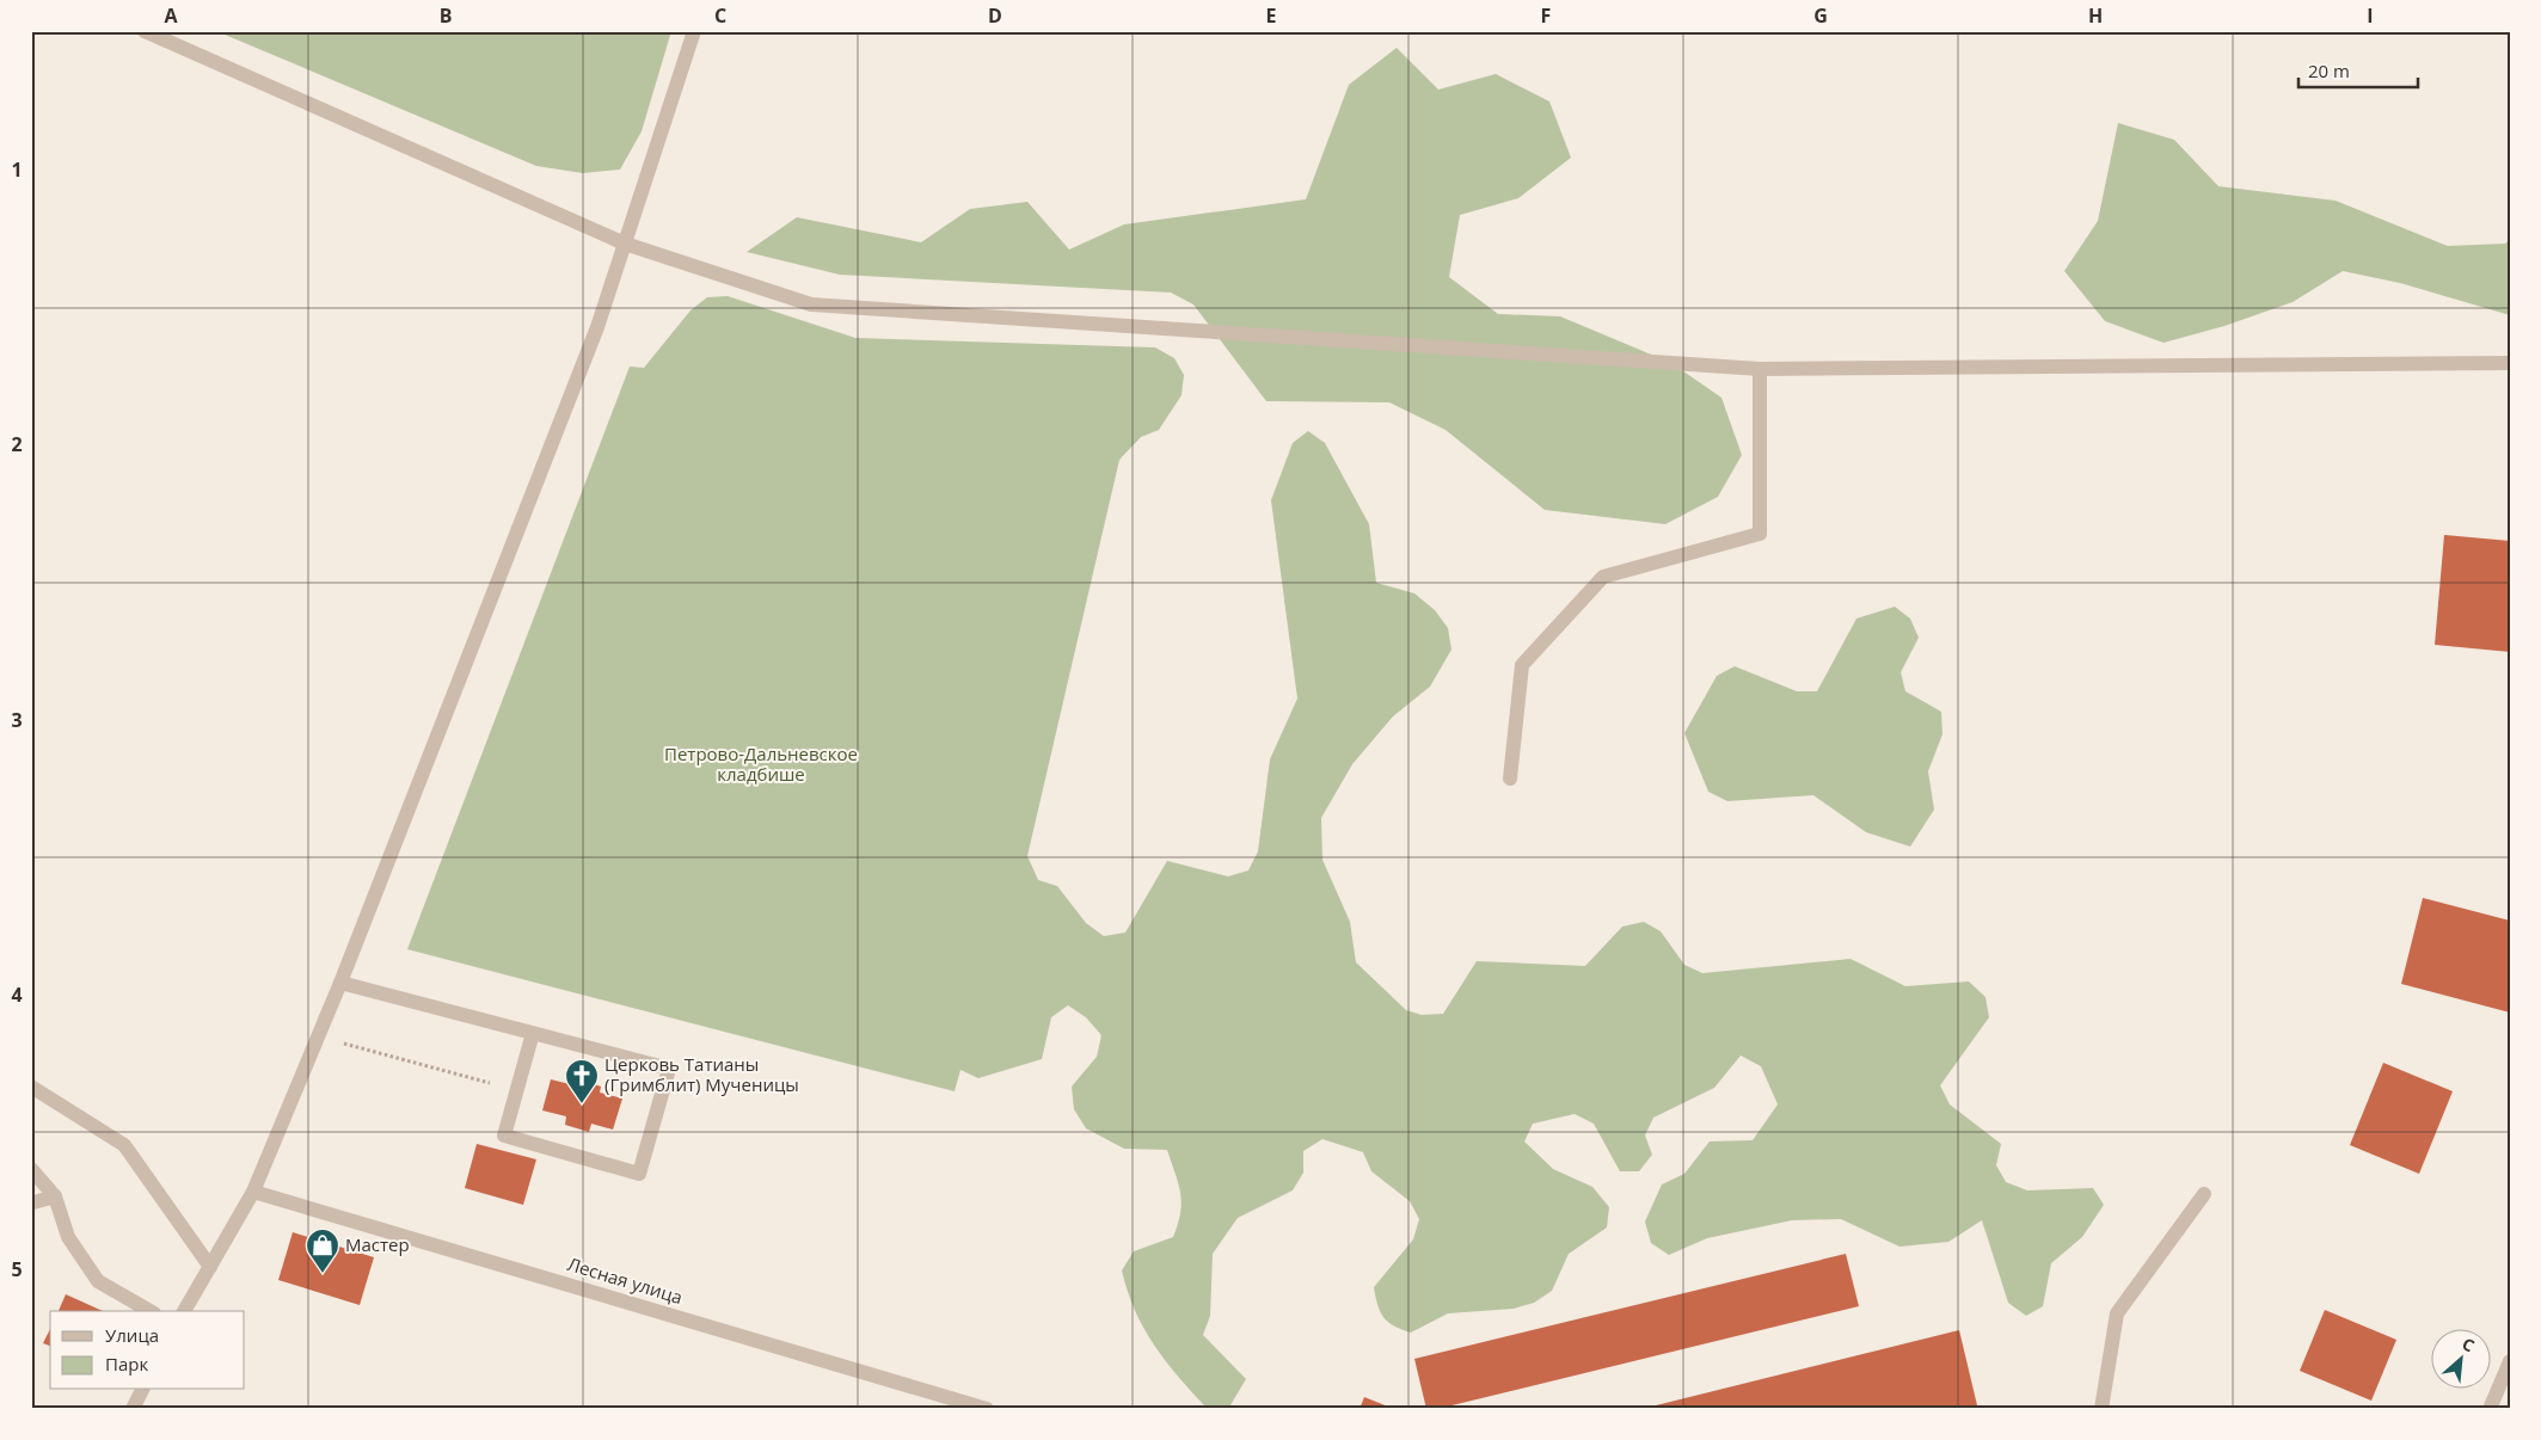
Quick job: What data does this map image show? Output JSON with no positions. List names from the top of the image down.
{
  "streets": {
    "street": ["Лесная улица"]
  },
  "parks": ["Петрово-Дальневское кладбише"],
  "places": {
    "church": ["Церковь Татианы (Гримблит) Мученицы"],
    "shop": ["Мастер"]
  },
  "legend": ["Улица", "Парк"],
  "scale_bar": "20 m",
  "north": "top right",
  "grid": {
    "columns": [
      "A",
      "B",
      "C",
      "D",
      "E",
      "F",
      "G",
      "H",
      "I"
    ],
    "rows": [
      "1",
      "2",
      "3",
      "4",
      "5"
    ]
  }
}
